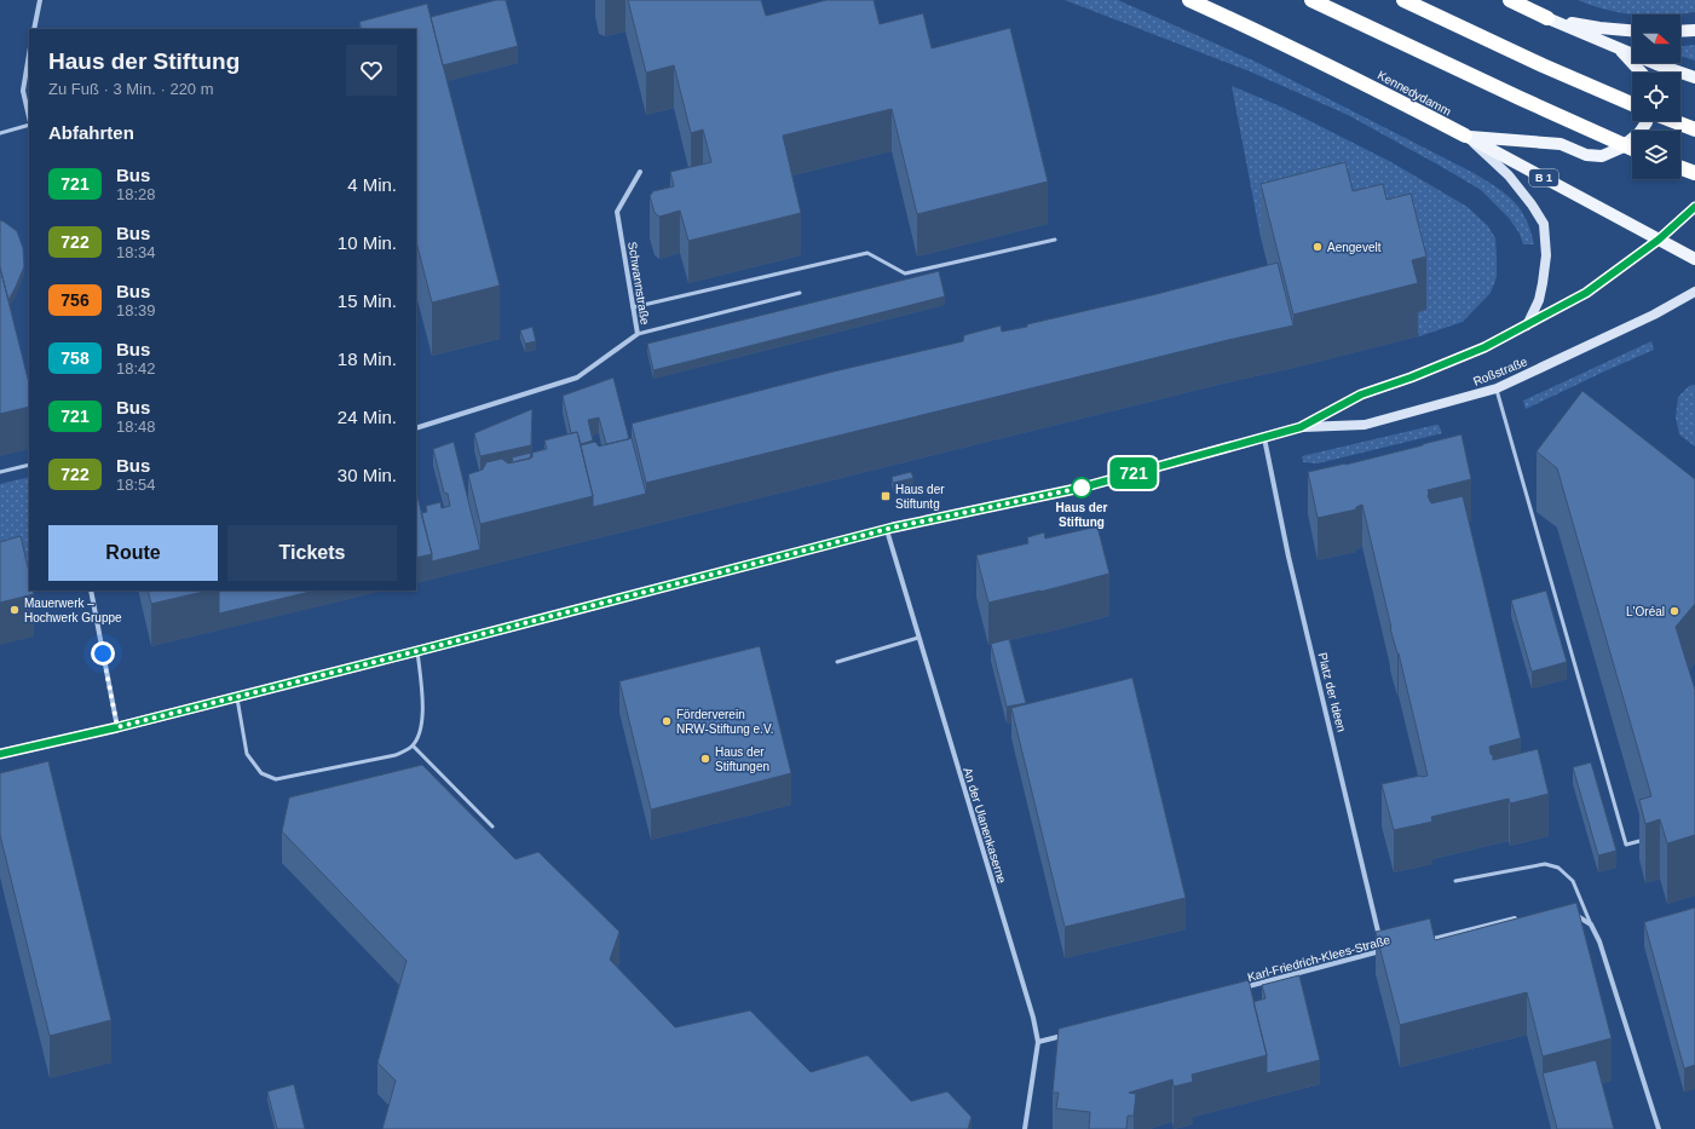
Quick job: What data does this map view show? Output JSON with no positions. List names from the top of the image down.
{
  "streets": {
    "highway": ["Kennedydamm", "B 1"],
    "street": [
      "Schwannstraße",
      "Roßstraße",
      "Platz der Ideen",
      "An der Ulanenkaserne",
      "Karl-Friedrich-Klees-Straße"
    ]
  },
  "crossings": [
    ["Kennedydamm", "B 1"],
    ["Kennedydamm", "Roßstraße"],
    ["B 1", "Roßstraße"],
    ["Roßstraße", "Platz der Ideen"],
    ["Roßstraße", "An der Ulanenkaserne"],
    ["Platz der Ideen", "Karl-Friedrich-Klees-Straße"]
  ],
  "places": {
    "other": [
      "Aengevelt",
      "Haus der Stiftung",
      "Mauerwerk – Hochwerk Gruppe",
      "L'Oréal",
      "Förderverein NRW-Stiftung e.V.",
      "Haus der Stiftungen"
    ],
    "transit": ["Haus der Stiftuntg"]
  },
  "lines": ["bus line 721"],
  "north": "right",
  "page": {
    "on_map": "721",
    "heading": [
      ["Haus der Stiftung", "Zu Fuß · 3 Min. · 220 m"],
      "Abfahrten"
    ],
    "list": [
      {
        "mark": "721",
        "name": "Bus",
        "note": "18:28",
        "value": "4 Min."
      },
      {
        "mark": "722",
        "name": "Bus",
        "note": "18:34",
        "value": "10 Min."
      },
      {
        "mark": "756",
        "name": "Bus",
        "note": "18:39",
        "value": "15 Min."
      },
      {
        "mark": "758",
        "name": "Bus",
        "note": "18:42",
        "value": "18 Min."
      },
      {
        "mark": "721",
        "name": "Bus",
        "note": "18:48",
        "value": "24 Min."
      },
      {
        "mark": "722",
        "name": "Bus",
        "note": "18:54",
        "value": "30 Min."
      }
    ],
    "buttons": ["Route", "Tickets"]
  }
}
